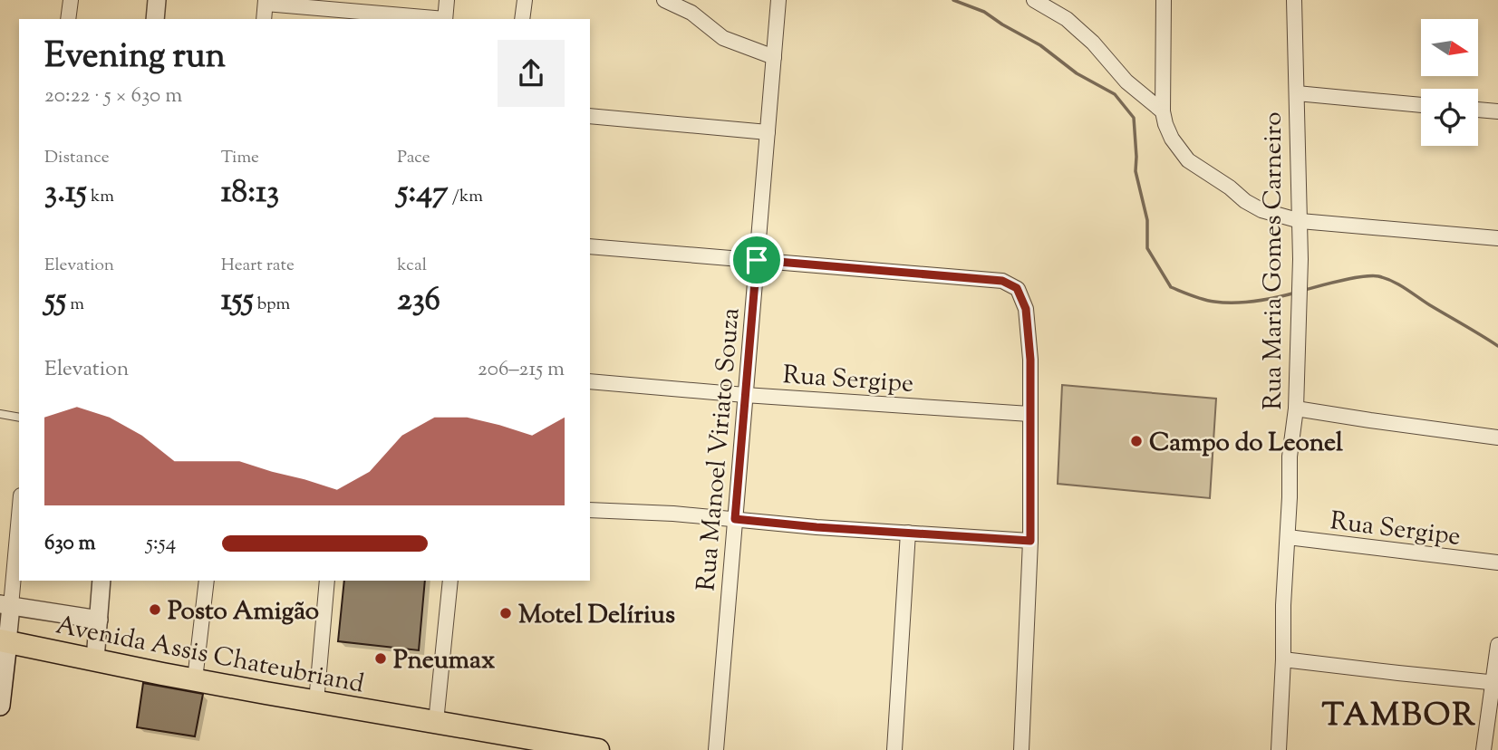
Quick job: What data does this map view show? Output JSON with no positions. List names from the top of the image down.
{
  "streets": {
    "main road": ["Avenida Assis Chateubriand"],
    "street": ["Rua Maria Gomes Carneiro", "Rua Sergipe", "Rua Manoel Viriato Souza"]
  },
  "crossings": [
    ["Rua Maria Gomes Carneiro", "Rua Sergipe"],
    ["Rua Sergipe", "Rua Manoel Viriato Souza"]
  ],
  "districts": ["TAMBOR"],
  "places": [
    "Campo do Leonel",
    "Posto Amigão",
    "Motel Delírius",
    "Pneumax"
  ],
  "north": "right",
  "page": {
    "heading": ["Evening run", "20:22 · 5 × 630 m"],
    "stats": [
      ["Distance", "3.15 km"],
      ["Time", "18:13"],
      ["Pace", "5:47 /km"],
      ["Elevation", "55 m"],
      ["Heart rate", "155 bpm"],
      ["kcal", "236"]
    ],
    "chart": ["Elevation", "206–215 m"],
    "list": [
      {
        "name": "630 m",
        "note": "5:54"
      }
    ]
  }
}
